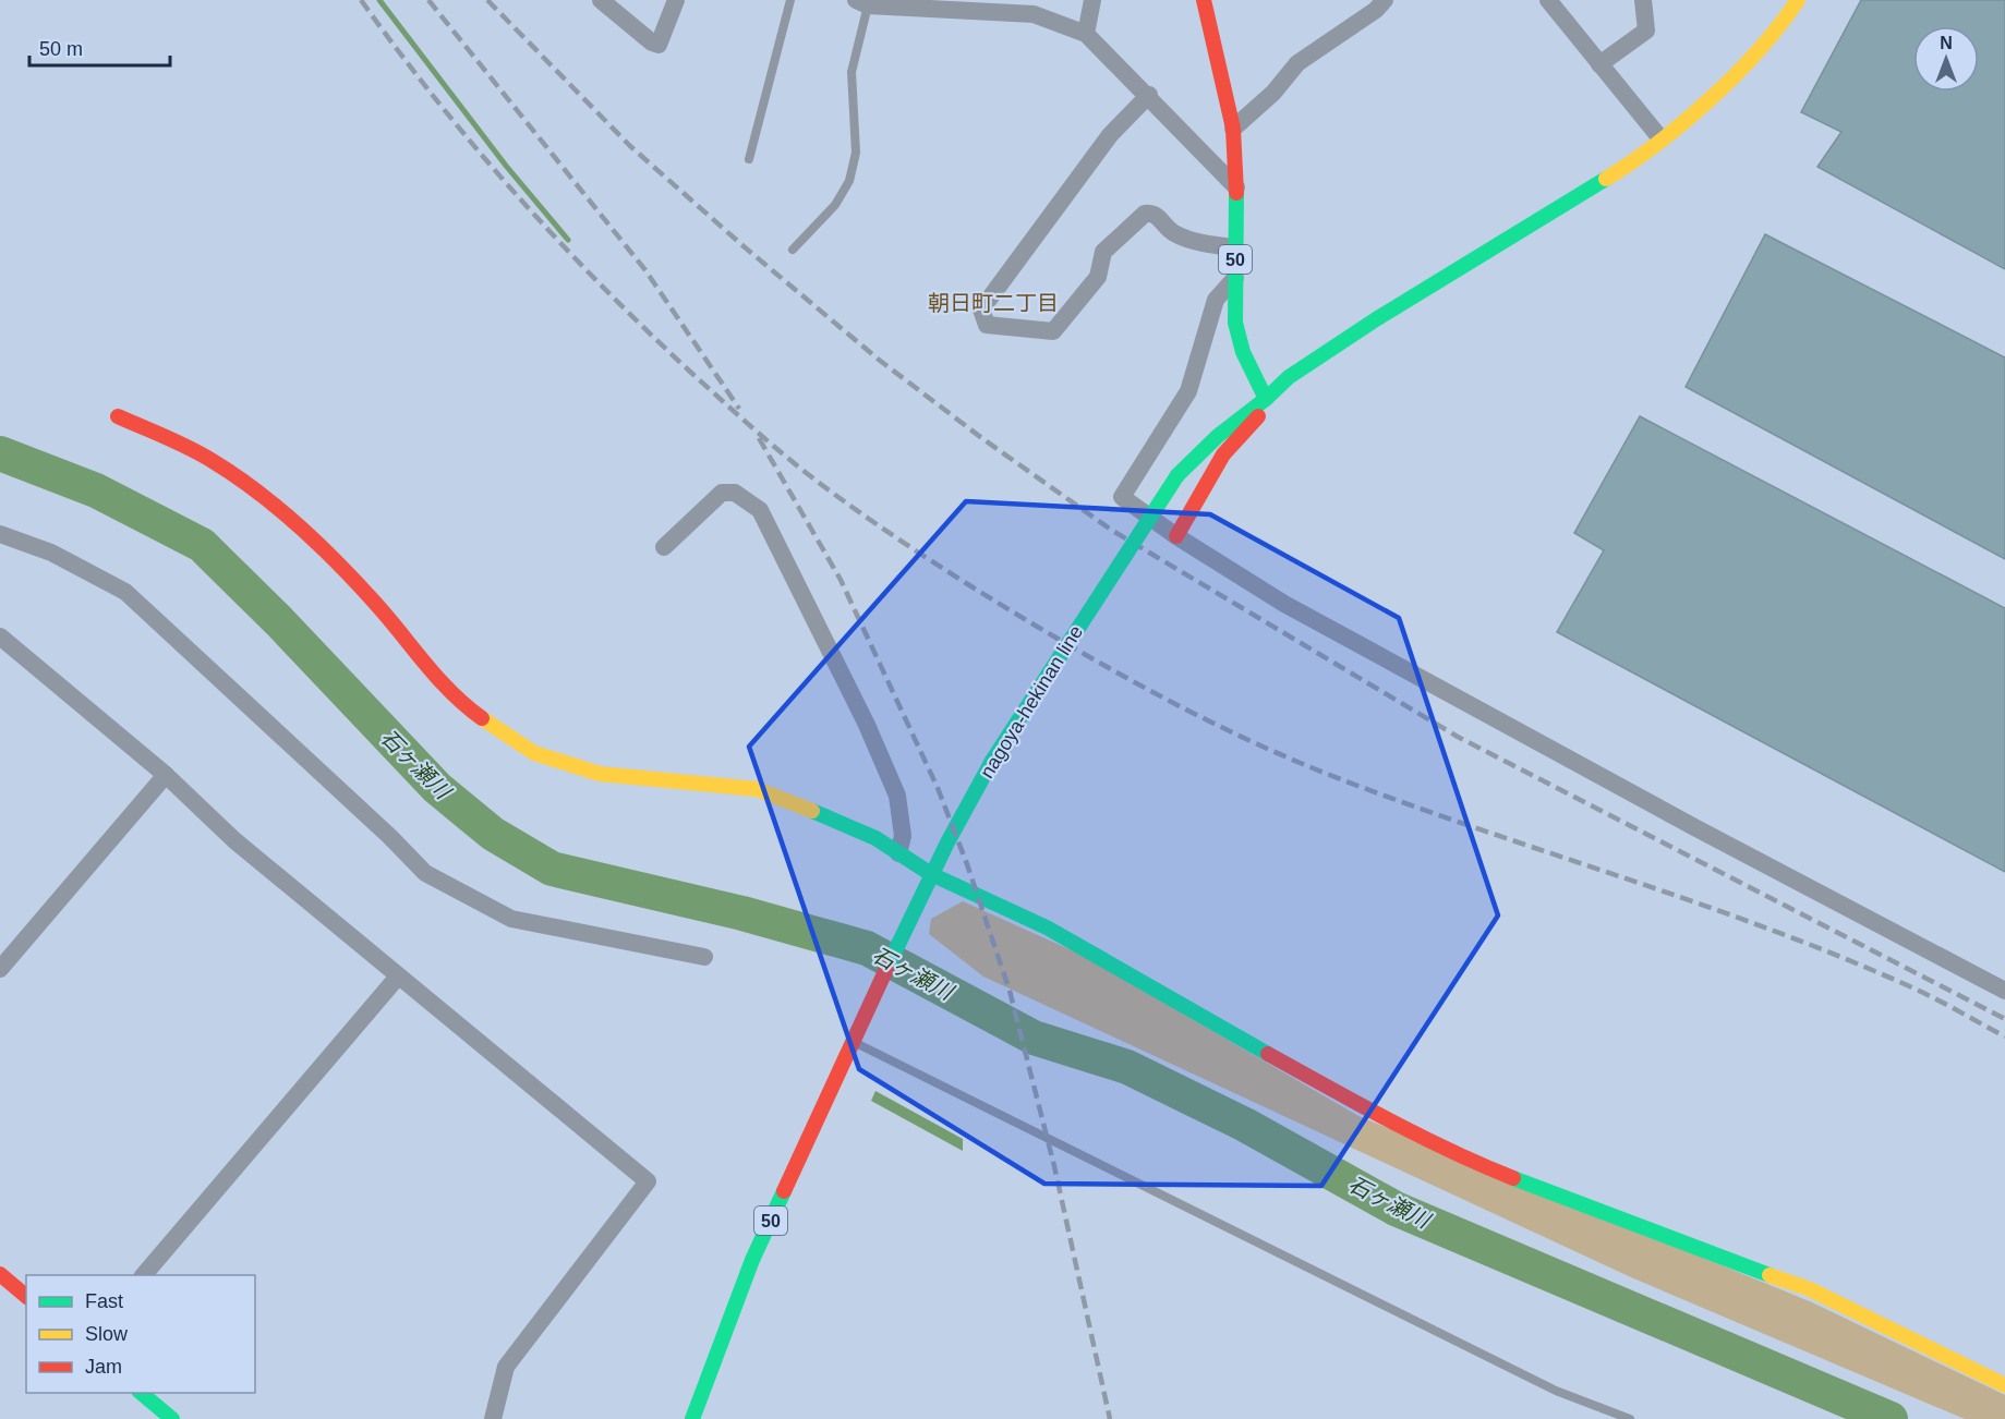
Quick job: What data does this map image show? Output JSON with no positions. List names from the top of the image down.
{
  "streets": {
    "street": ["50", "nagoya-hekinan line"]
  },
  "crossings": [
    ["50", "nagoya-hekinan line"]
  ],
  "districts": ["朝日町二丁目"],
  "water": ["石ヶ瀬川"],
  "legend": ["Fast", "Slow", "Jam"],
  "scale_bar": "50 m",
  "north": "top"
}
